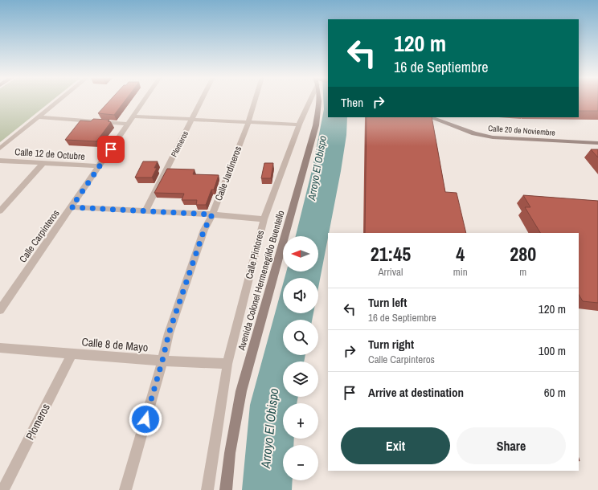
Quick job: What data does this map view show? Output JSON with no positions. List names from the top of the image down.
{
  "streets": {
    "street": [
      "Calle 20 de Noviembre",
      "Plomeros",
      "Calle 12 de Octubre",
      "Calle Jardineros",
      "Calle Carpinteros",
      "Calle Pintores",
      "Avenida Colonel Hermenegildo Buentello",
      "Calle 8 de Mayo"
    ]
  },
  "crossings": [
    ["Plomeros", "Calle 8 de Mayo"],
    ["Calle 12 de Octubre", "Calle Carpinteros"],
    ["Calle Jardineros", "Calle 8 de Mayo"],
    ["Calle Pintores", "Calle 8 de Mayo"]
  ],
  "water": ["Arroyo El Obispo"],
  "north": "left",
  "page": {
    "turn": ["120 m", "16 de Septiembre"],
    "then": "Then",
    "eta": [
      "21:45",
      "Arrival",
      "4",
      "min",
      "280",
      "m"
    ],
    "map_buttons": ["+", "−"],
    "list": [
      {
        "name": "Turn left",
        "note": "16 de Septiembre",
        "value": "120 m"
      },
      {
        "name": "Turn right",
        "note": "Calle Carpinteros",
        "value": "100 m"
      },
      {
        "name": "Arrive at destination",
        "value": "60 m"
      }
    ],
    "buttons": ["Exit", "Share"]
  }
}
